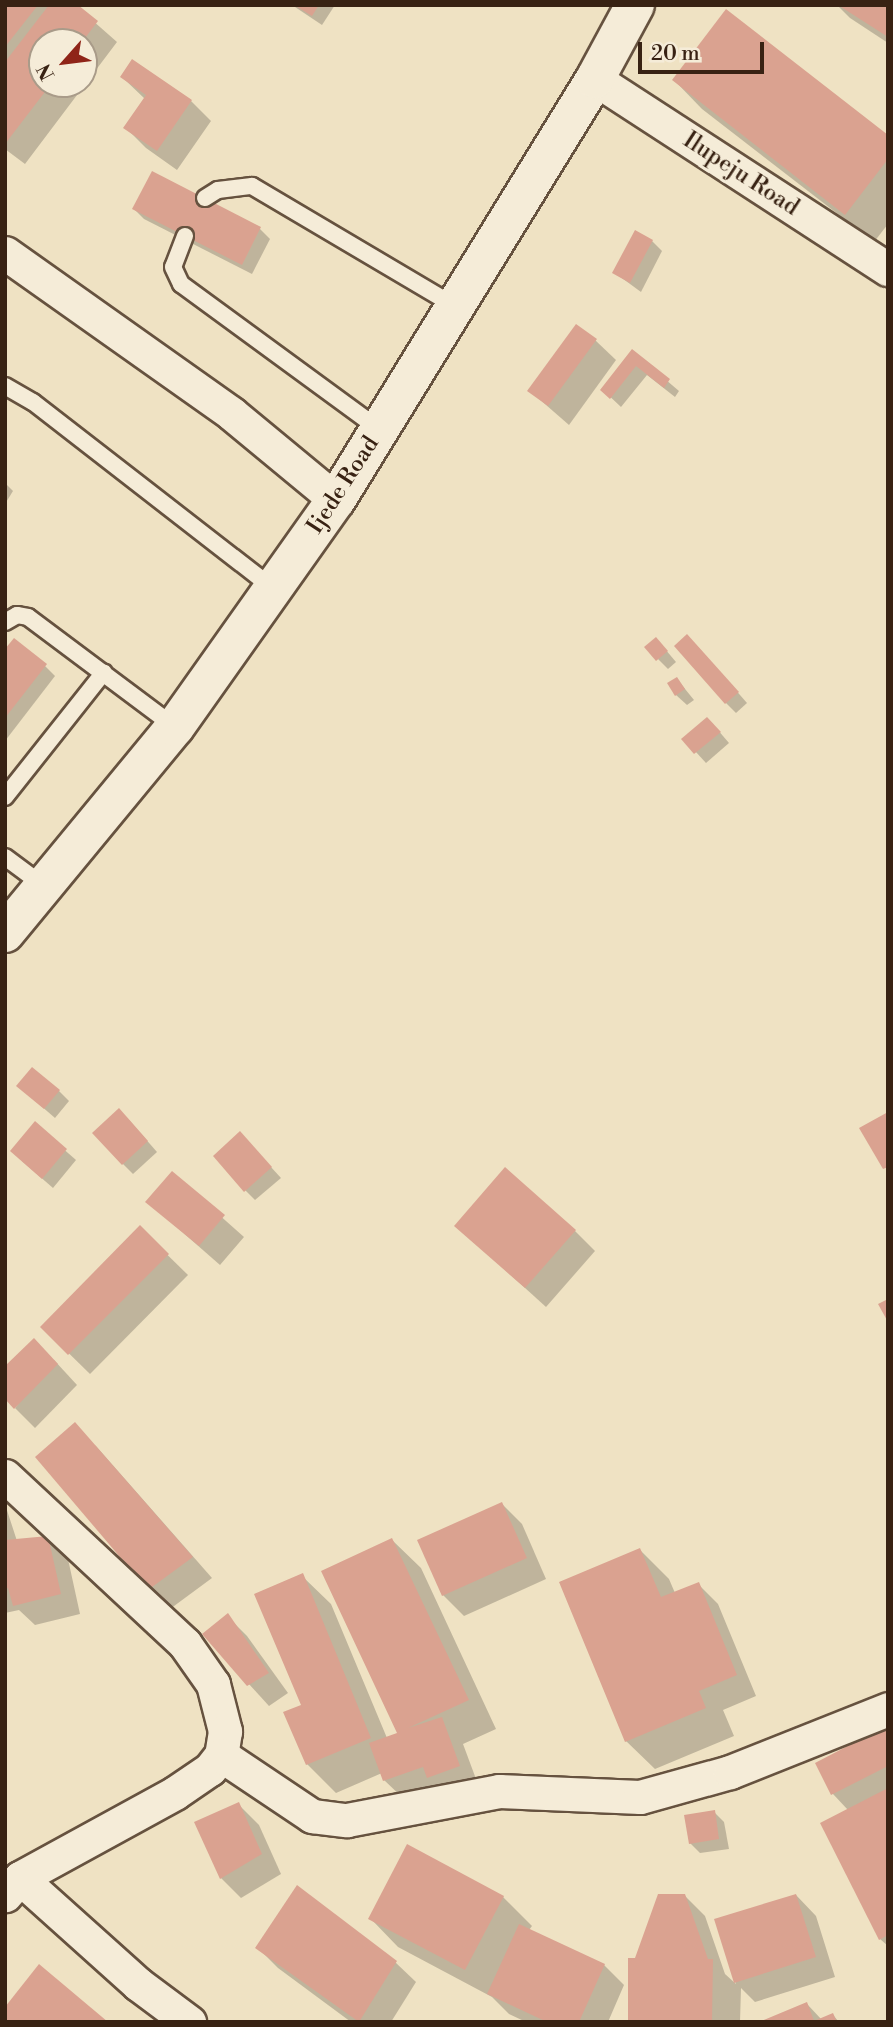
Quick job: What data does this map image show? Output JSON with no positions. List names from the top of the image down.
{
  "streets": {
    "main road": ["Ijede Road"],
    "street": ["Ilupeju Road"]
  },
  "crossings": [
    ["Ilupeju Road", "Ijede Road"]
  ],
  "scale_bar": "20 m",
  "north": "bottom left"
}
